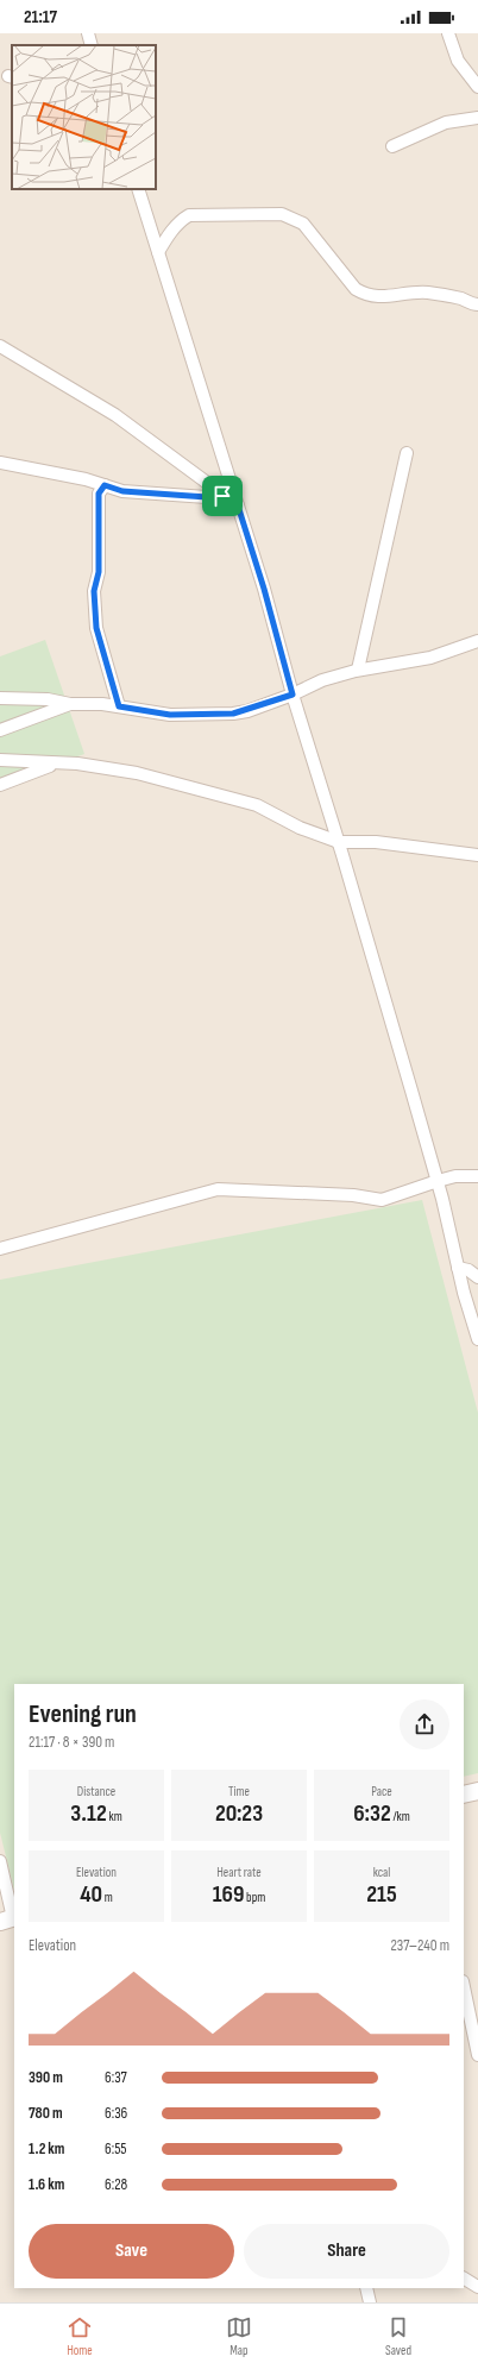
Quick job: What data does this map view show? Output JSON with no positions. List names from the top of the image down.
{
  "page": {
    "status": "21:17",
    "heading": ["Evening run", "21:17 · 8 × 390 m"],
    "stats": [
      ["Distance", "3.12 km"],
      ["Time", "20:23"],
      ["Pace", "6:32 /km"],
      ["Elevation", "40 m"],
      ["Heart rate", "169 bpm"],
      ["kcal", "215"]
    ],
    "chart": ["Elevation", "237–240 m"],
    "list": [
      {
        "name": "390 m",
        "note": "6:37"
      },
      {
        "name": "780 m",
        "note": "6:36"
      },
      {
        "name": "1.2 km",
        "note": "6:55"
      },
      {
        "name": "1.6 km",
        "note": "6:28"
      }
    ],
    "buttons": ["Save", "Share"],
    "tabs": ["Home", "Map", "Saved"]
  }
}
